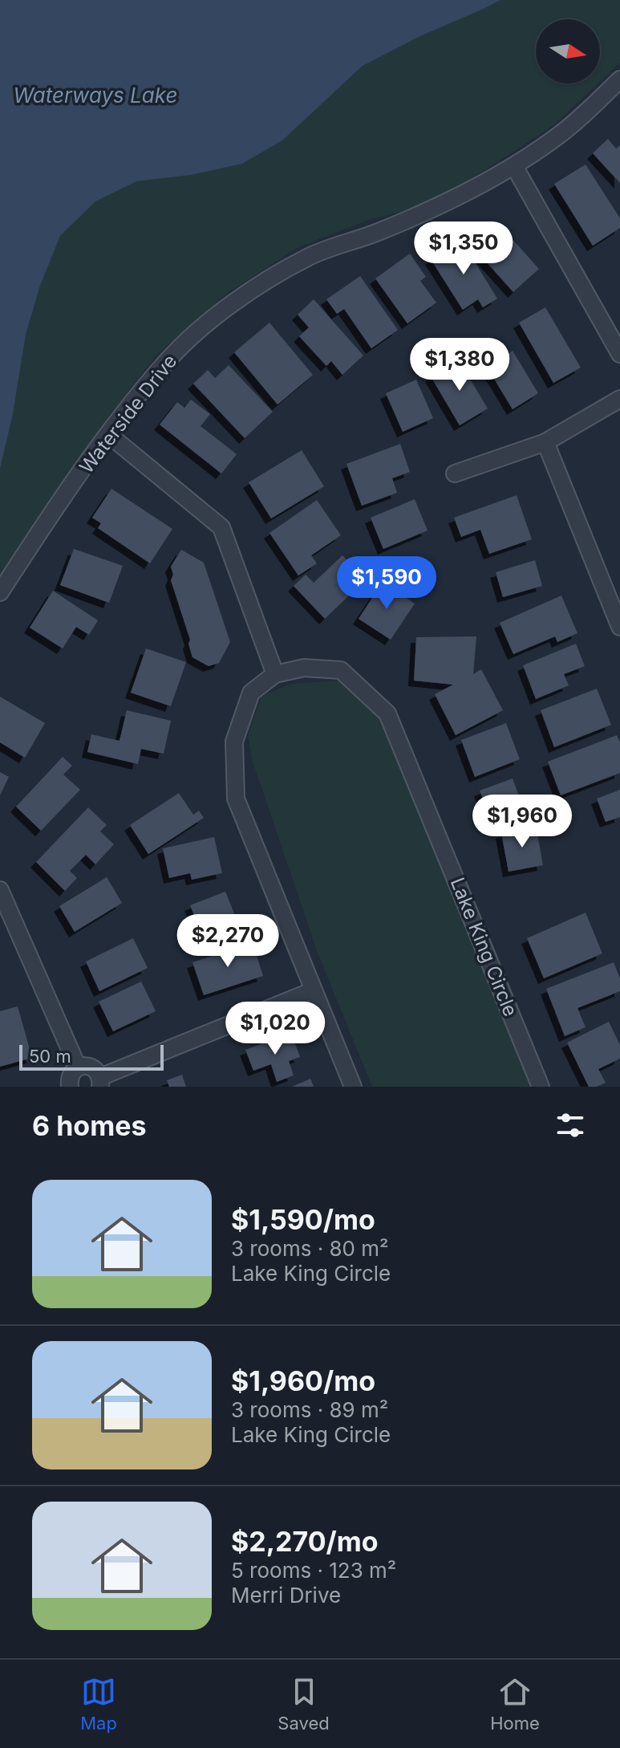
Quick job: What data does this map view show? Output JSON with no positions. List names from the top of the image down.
{
  "streets": {
    "street": ["Waterside Drive", "Lake King Circle"]
  },
  "water": ["Waterways Lake"],
  "scale_bar": "50 m",
  "north": "right",
  "page": {
    "price": [
      "$1,350",
      "$1,380",
      "$1,590",
      "$1,960",
      "$2,270",
      "$1,020"
    ],
    "scale": "50 m",
    "heading": "6 homes",
    "list": [
      {
        "name": "$1,590/mo",
        "note": "3 rooms · 80 m² · Lake King Circle"
      },
      {
        "name": "$1,960/mo",
        "note": "3 rooms · 89 m² · Lake King Circle"
      },
      {
        "name": "$2,270/mo",
        "note": "5 rooms · 123 m² · Merri Drive"
      }
    ],
    "tabs": ["Map", "Saved", "Home"]
  }
}
